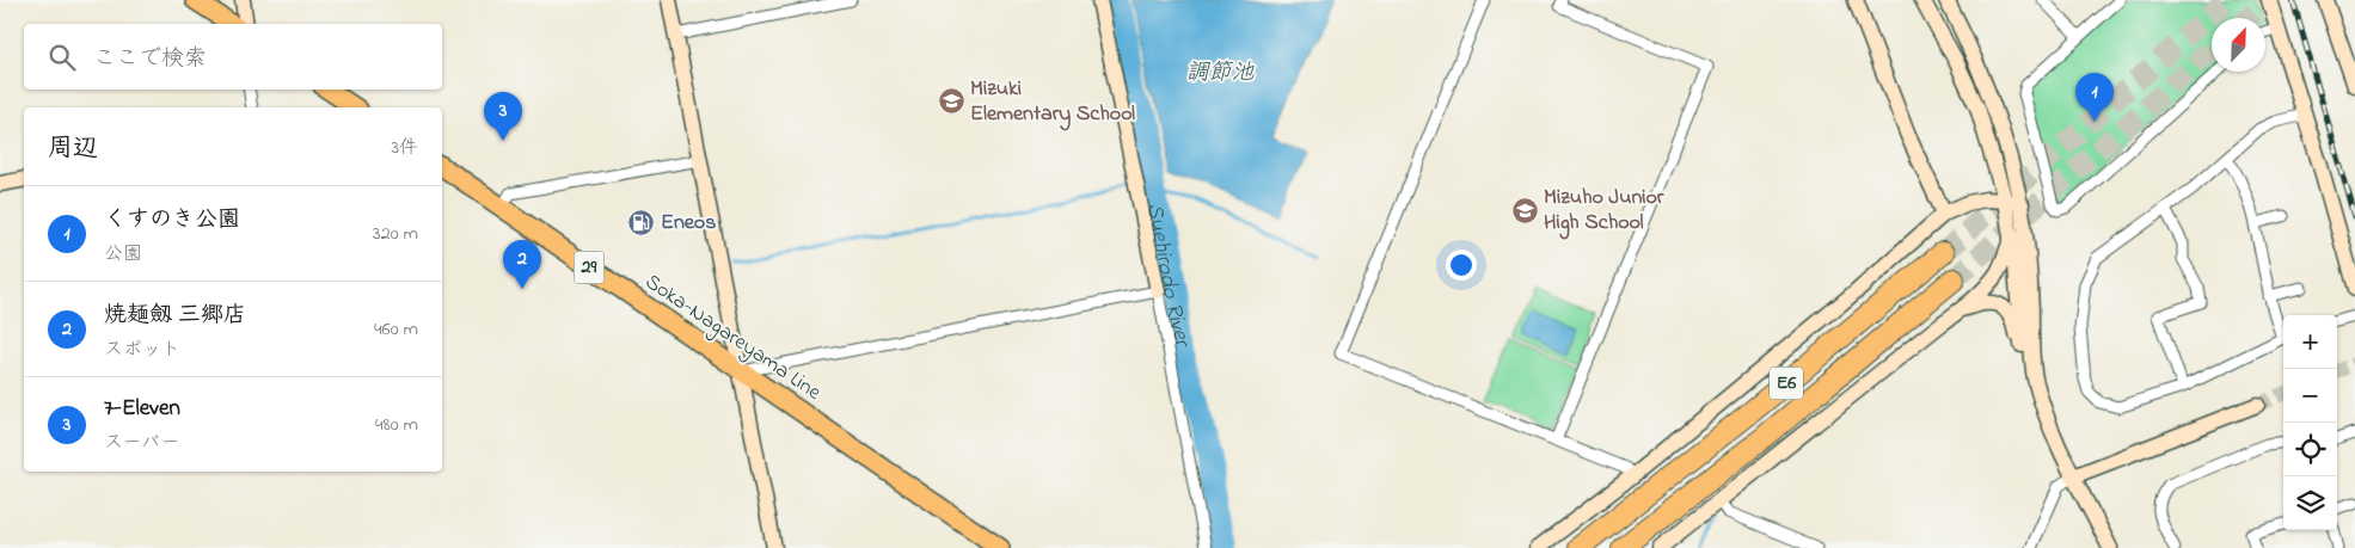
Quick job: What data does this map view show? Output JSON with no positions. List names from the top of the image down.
{
  "streets": {
    "highway": ["E6"],
    "main road": ["29", "Soka-Nagareyama Line"]
  },
  "water": ["調節池", "Suehirodo River"],
  "places": {
    "school or university": ["Mizuki Elementary School", "Mizuho Junior High School"],
    "fuel station": ["Eneos"]
  },
  "north": "top right",
  "page": {
    "search": "ここで検索",
    "pins": ["1", "3", "2"],
    "heading": ["周辺", "3件"],
    "list": [
      {
        "mark": "1",
        "name": "くすのき公園",
        "note": "公園",
        "value": "320 m"
      },
      {
        "mark": "2",
        "name": "焼麺劔 三郷店",
        "note": "スポット",
        "value": "460 m"
      },
      {
        "mark": "3",
        "name": "7-Eleven",
        "note": "スーパー",
        "value": "480 m"
      }
    ],
    "map_buttons": ["+", "−"]
  }
}
